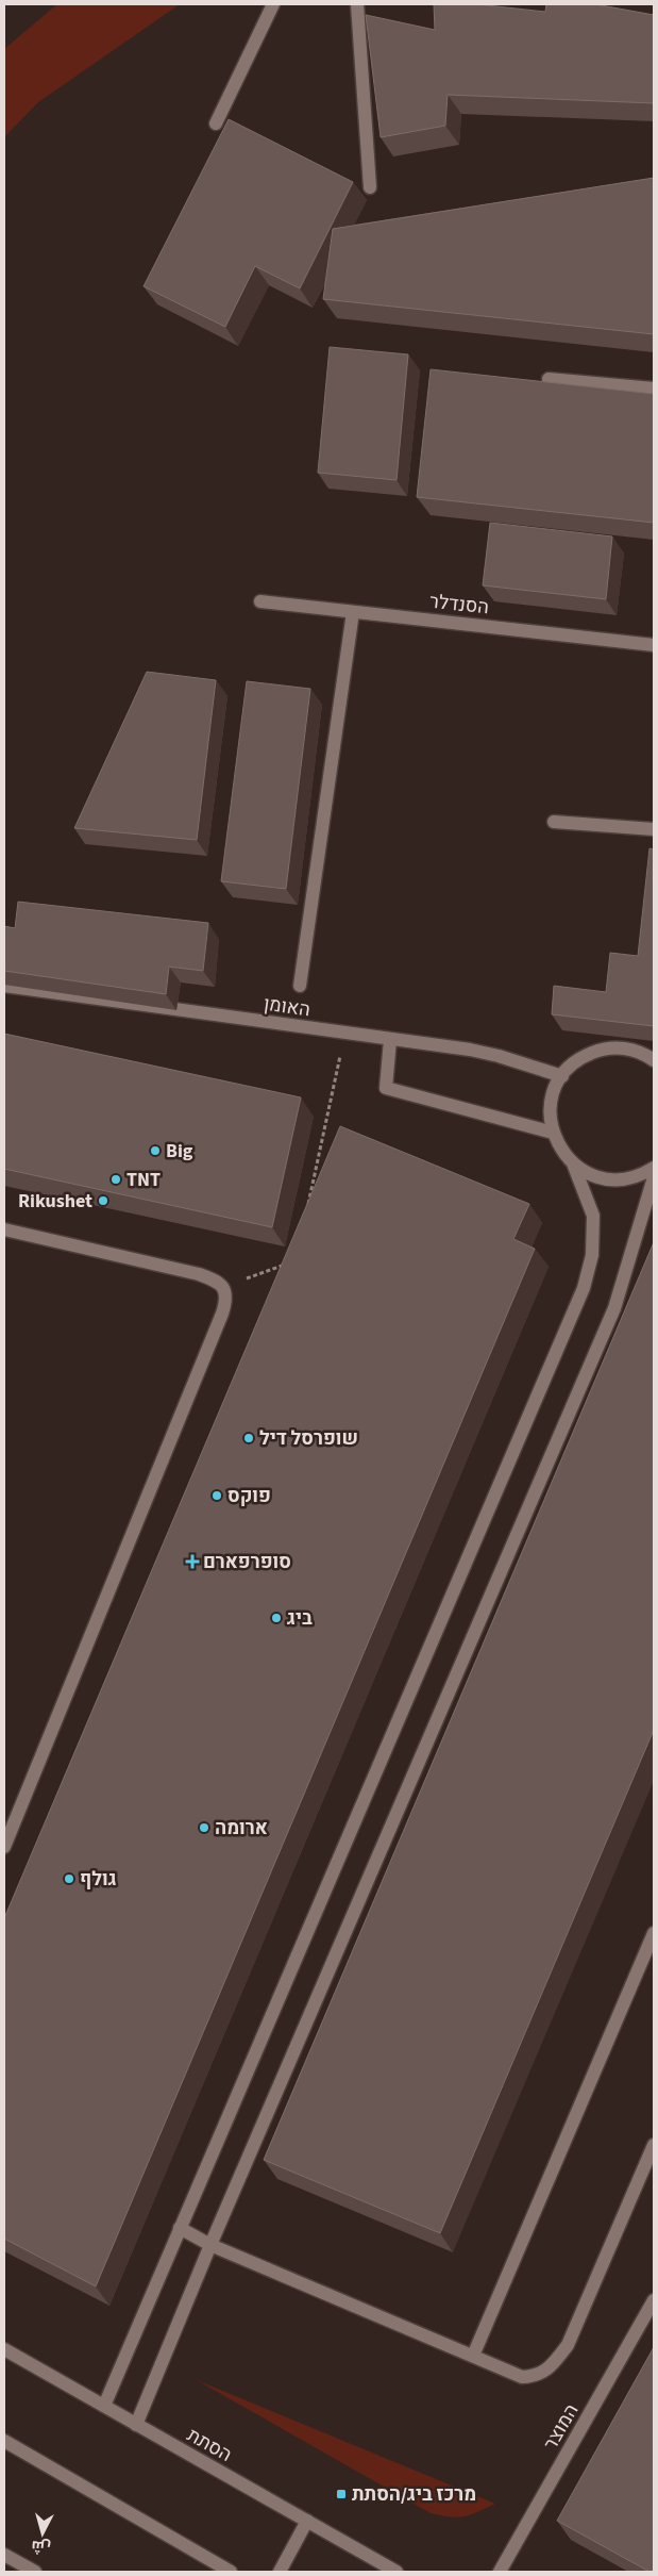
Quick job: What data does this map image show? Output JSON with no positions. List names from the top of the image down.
{
  "streets": {
    "street": [
      "הסנדלר",
      "האומן",
      "המוצר",
      "הסתת"
    ]
  },
  "places": {
    "other": [
      "Big",
      "TNT",
      "Rikushet",
      "שופרסל דיל",
      "פוקס",
      "ביג",
      "ארומה",
      "גולף"
    ],
    "health": ["סופרפארם"],
    "transit": ["מרכז ביג/הסתת"]
  },
  "north": "bottom"
}
